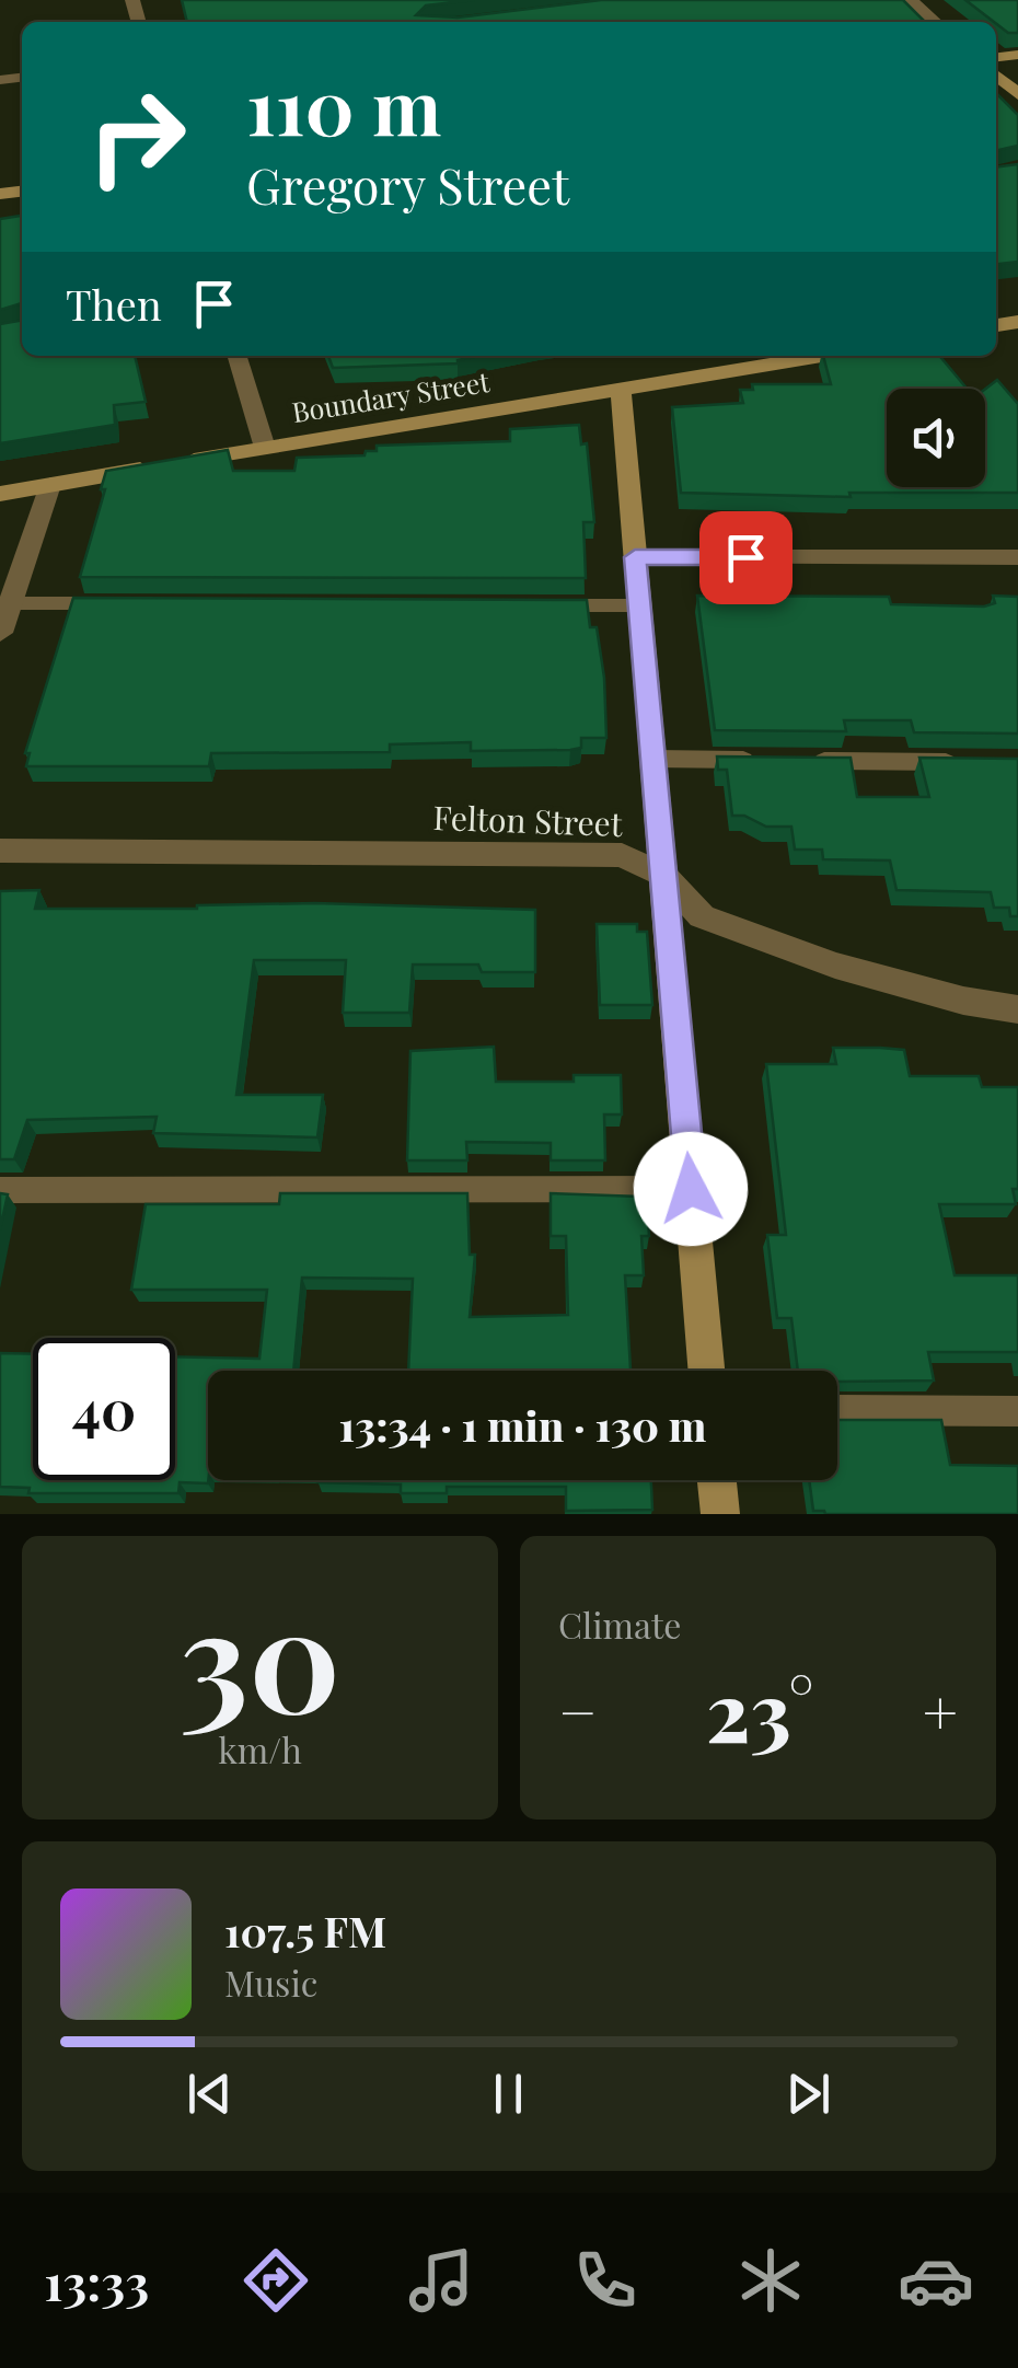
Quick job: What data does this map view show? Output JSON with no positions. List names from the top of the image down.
{
  "streets": {
    "street": ["Boundary Street", "Felton Street"]
  },
  "page": {
    "turn": ["110 m", "Gregory Street"],
    "then": "Then",
    "limit": "40",
    "trip": "13:34 · 1 min · 130 m",
    "tile": [
      ["30", "km/h"],
      "Climate"
    ],
    "heat": ["−", "23°", "+"],
    "song": ["107.5 FM", "Music"],
    "tabs": "13:33"
  }
}
